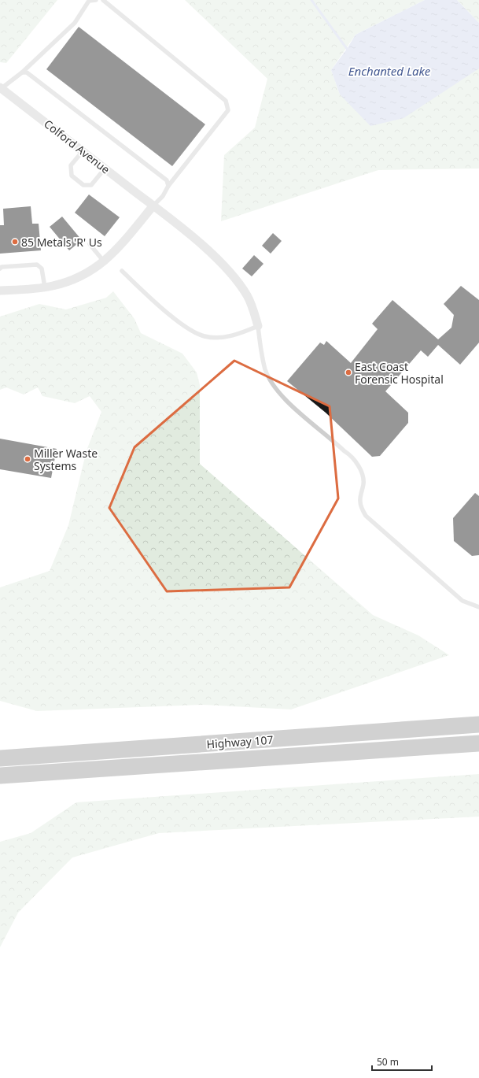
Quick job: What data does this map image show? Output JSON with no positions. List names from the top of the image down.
{
  "streets": {
    "highway": ["Highway 107"],
    "street": ["Colford Avenue"]
  },
  "water": ["Enchanted Lake"],
  "places": ["85 Metals 'R' Us", "East Coast Forensic Hospital", "Miller Waste Systems"],
  "scale_bar": "50 m"
}
